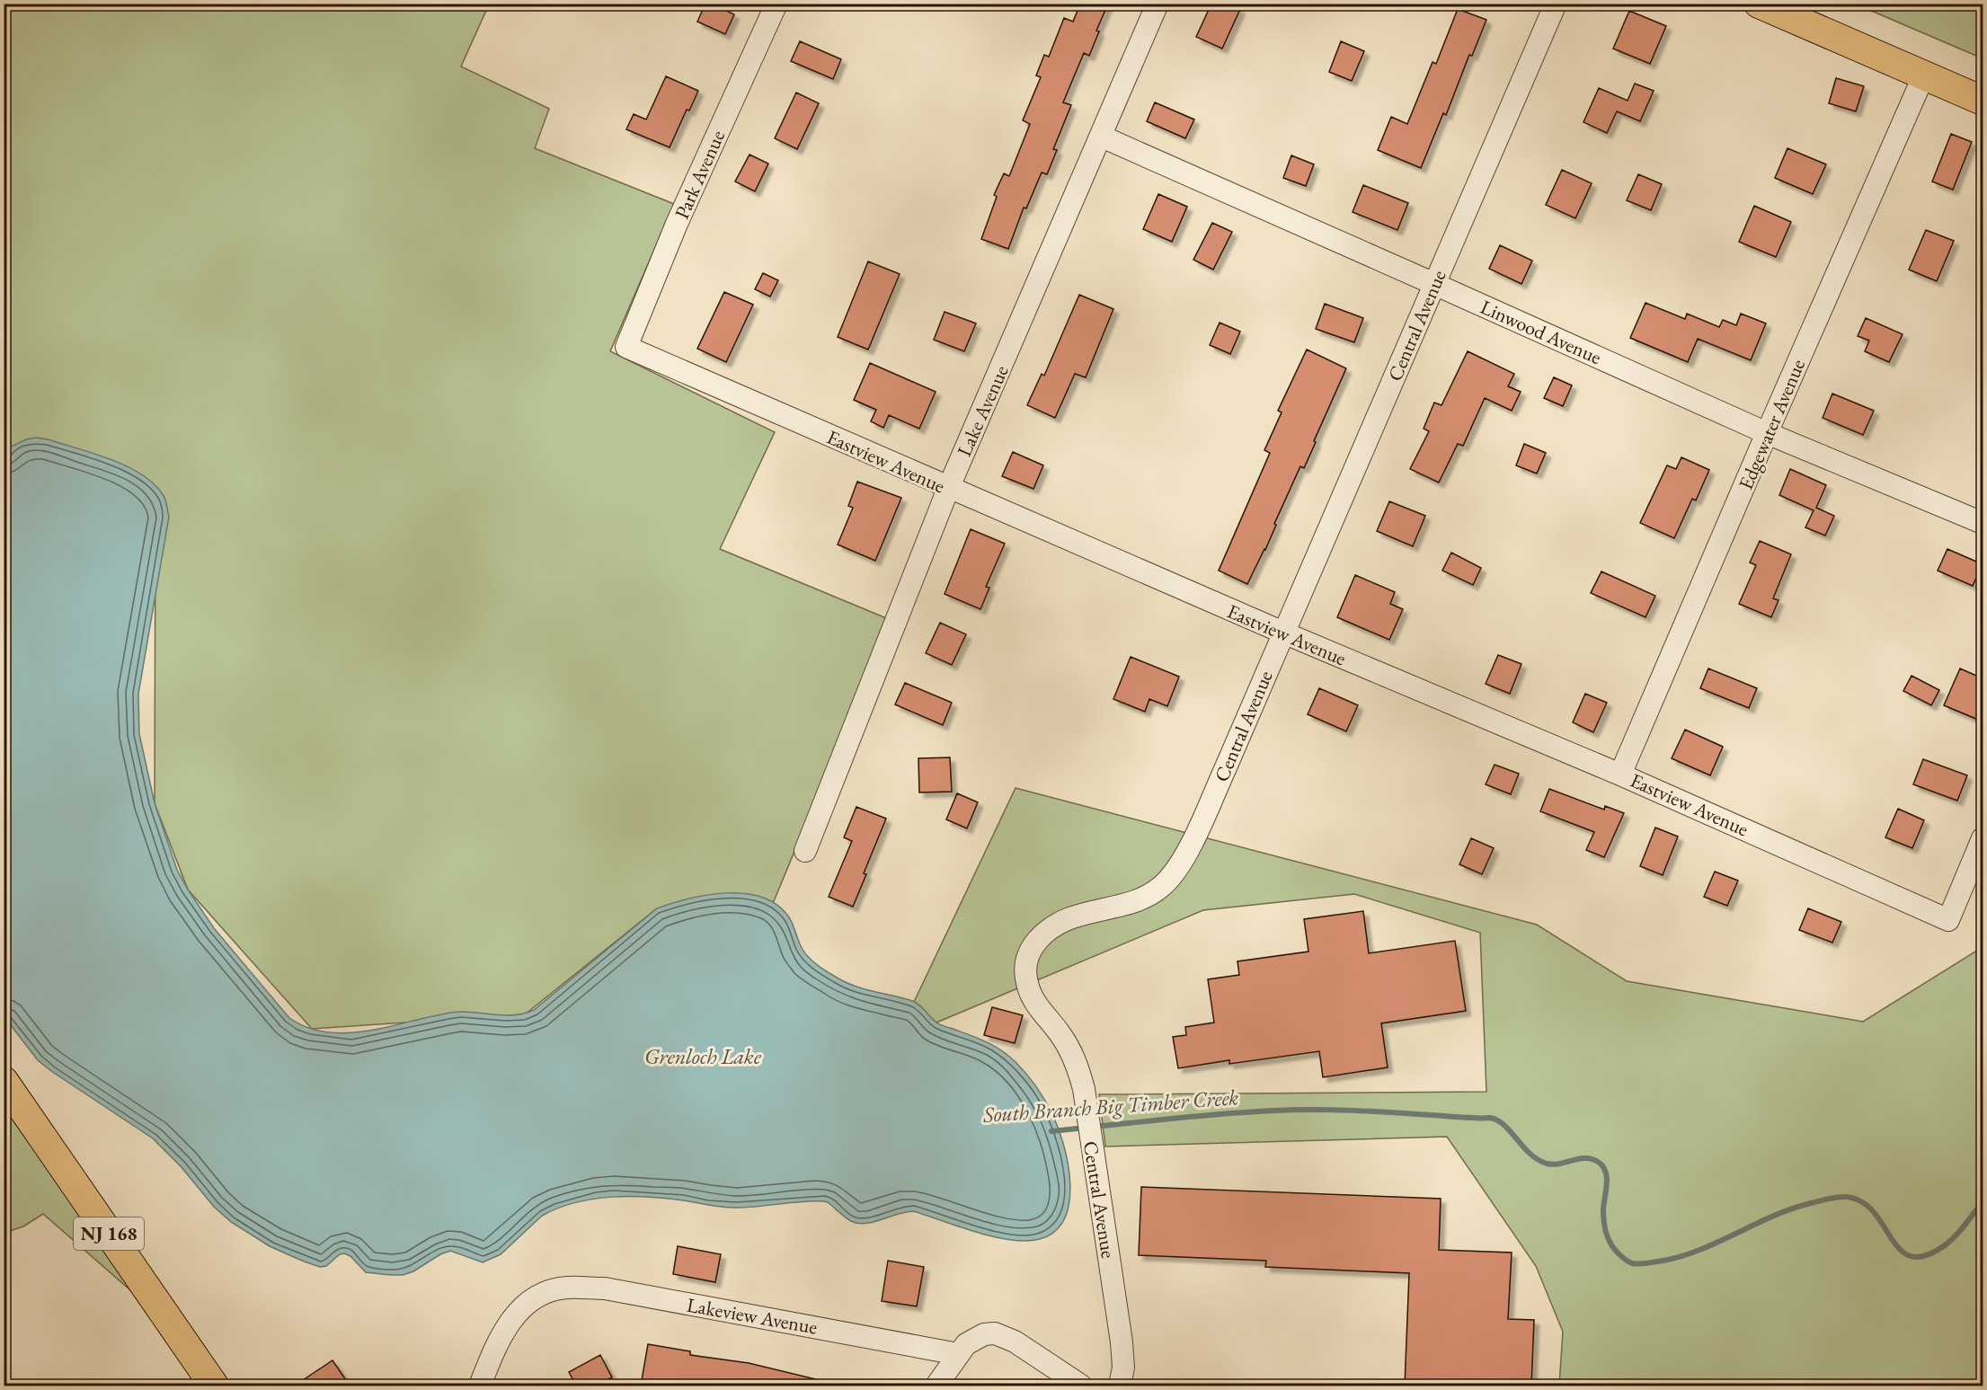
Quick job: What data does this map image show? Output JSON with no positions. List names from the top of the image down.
{
  "streets": {
    "main road": ["NJ 168"],
    "street": [
      "Park Avenue",
      "Central Avenue",
      "Linwood Avenue",
      "Lake Avenue",
      "Edgewater Avenue",
      "Eastview Avenue",
      "Lakeview Avenue"
    ]
  },
  "crossings": [
    ["Park Avenue", "Eastview Avenue"],
    ["Central Avenue", "Linwood Avenue"],
    ["Central Avenue", "Eastview Avenue"],
    ["Linwood Avenue", "Lake Avenue"],
    ["Linwood Avenue", "Edgewater Avenue"],
    ["Lake Avenue", "Eastview Avenue"],
    ["Edgewater Avenue", "Eastview Avenue"]
  ],
  "water": ["Grenloch Lake", "South Branch Big Timber Creek"]
}
